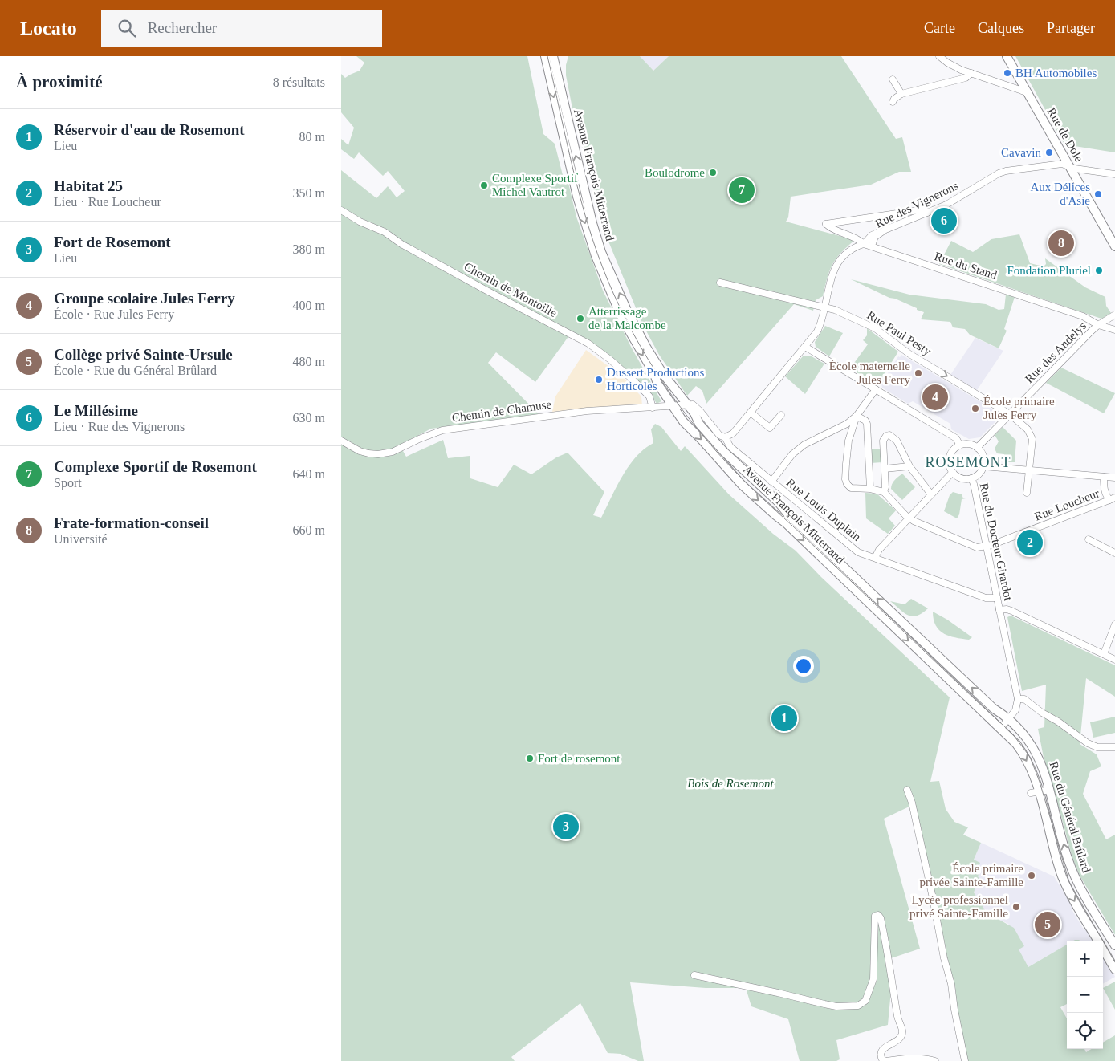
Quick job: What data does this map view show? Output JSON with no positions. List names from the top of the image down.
{
  "streets": {
    "main road": ["Rue de Dole", "Avenue François Mitterrand", "Rue du Général Brûlard"],
    "street": [
      "Rue des Vignerons",
      "Rue du Stand",
      "Chemin de Montoille",
      "Rue Paul Pesty",
      "Rue des Andelys",
      "Chemin de Chamuse",
      "Rue Loucheur",
      "Rue Louis Duplain",
      "Rue du Docteur Girardot"
    ]
  },
  "crossings": [
    ["Rue de Dole", "Rue des Vignerons"],
    ["Avenue François Mitterrand", "Chemin de Chamuse"],
    ["Avenue François Mitterrand", "Rue Louis Duplain"],
    ["Avenue François Mitterrand", "Rue du Général Brûlard"],
    ["Rue des Vignerons", "Rue du Stand"],
    ["Rue du Stand", "Rue des Andelys"],
    ["Chemin de Montoille", "Chemin de Chamuse"],
    ["Rue Paul Pesty", "Rue des Andelys"],
    ["Rue des Andelys", "Rue du Docteur Girardot"],
    ["Chemin de Chamuse", "Rue Louis Duplain"],
    ["Rue Loucheur", "Rue du Docteur Girardot"],
    ["Rue Louis Duplain", "Rue du Docteur Girardot"]
  ],
  "districts": ["ROSEMONT"],
  "parks": ["Bois de Rosemont"],
  "places": [
    "BH Automobiles",
    "Cavavin",
    "Boulodrome",
    "Complexe Sportif Michel Vautrot",
    "Aux Délices d'Asie",
    "Fondation Pluriel",
    "Atterrissage de la Malcombe",
    "École maternelle Jules Ferry",
    "Dussert Productions Horticoles",
    "École primaire Jules Ferry",
    "Fort de rosemont",
    "École primaire privée Sainte-Famille",
    "Lycée professionnel privé Sainte-Famille"
  ],
  "page": {
    "header": "Locato",
    "search": "Rechercher",
    "nav": ["Carte", "Calques", "Partager"],
    "heading": ["À proximité", "8 résultats"],
    "list": [
      {
        "mark": "1",
        "name": "Réservoir d'eau de Rosemont",
        "note": "Lieu",
        "value": "80 m"
      },
      {
        "mark": "2",
        "name": "Habitat 25",
        "note": "Lieu · Rue Loucheur",
        "value": "350 m"
      },
      {
        "mark": "3",
        "name": "Fort de Rosemont",
        "note": "Lieu",
        "value": "380 m"
      },
      {
        "mark": "4",
        "name": "Groupe scolaire Jules Ferry",
        "note": "École · Rue Jules Ferry",
        "value": "400 m"
      },
      {
        "mark": "5",
        "name": "Collège privé Sainte-Ursule",
        "note": "École · Rue du Général Brûlard",
        "value": "480 m"
      },
      {
        "mark": "6",
        "name": "Le Millésime",
        "note": "Lieu · Rue des Vignerons",
        "value": "630 m"
      },
      {
        "mark": "7",
        "name": "Complexe Sportif de Rosemont",
        "note": "Sport",
        "value": "640 m"
      },
      {
        "mark": "8",
        "name": "Frate-formation-conseil",
        "note": "Université",
        "value": "660 m"
      }
    ],
    "pins": [
      "7",
      "6",
      "8",
      "4",
      "2",
      "1",
      "3",
      "5"
    ],
    "map_buttons": ["+", "−"]
  }
}
